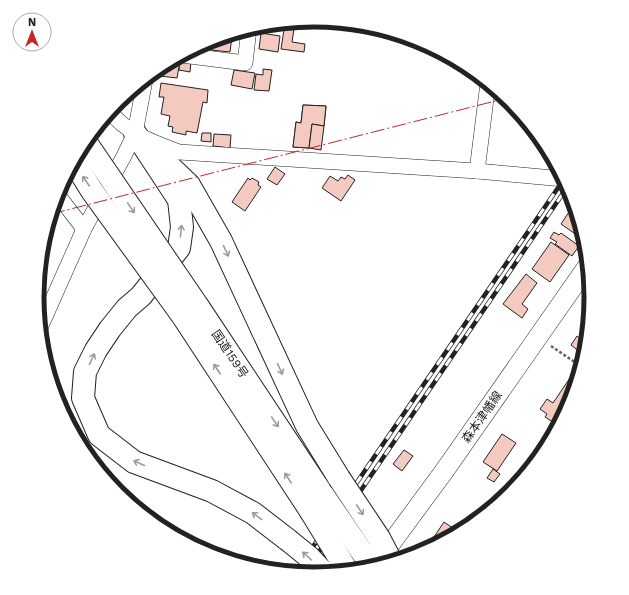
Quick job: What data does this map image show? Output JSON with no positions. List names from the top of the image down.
{
  "streets": {
    "highway": ["国道159号"],
    "main road": ["森本津幡線"]
  },
  "north": "top"
}
